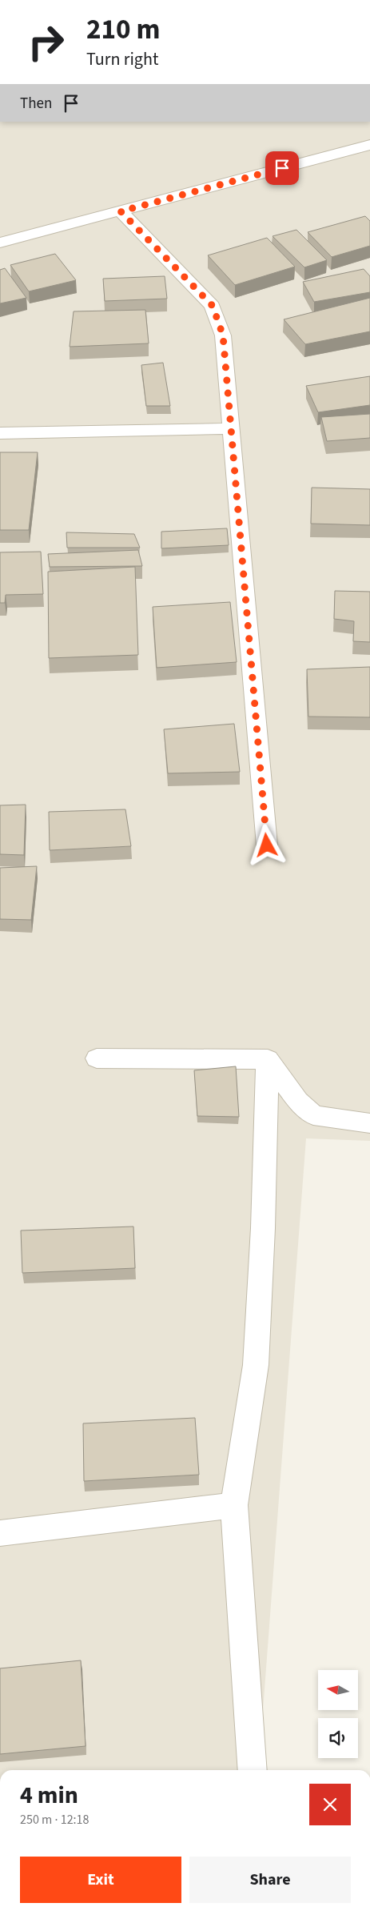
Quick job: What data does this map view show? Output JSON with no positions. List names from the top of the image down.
{
  "north": "left",
  "page": {
    "turn": ["210 m", "Turn right"],
    "then": "Then",
    "heading": ["4 min", "250 m · 12:18"],
    "buttons": ["Exit", "Share"]
  }
}
